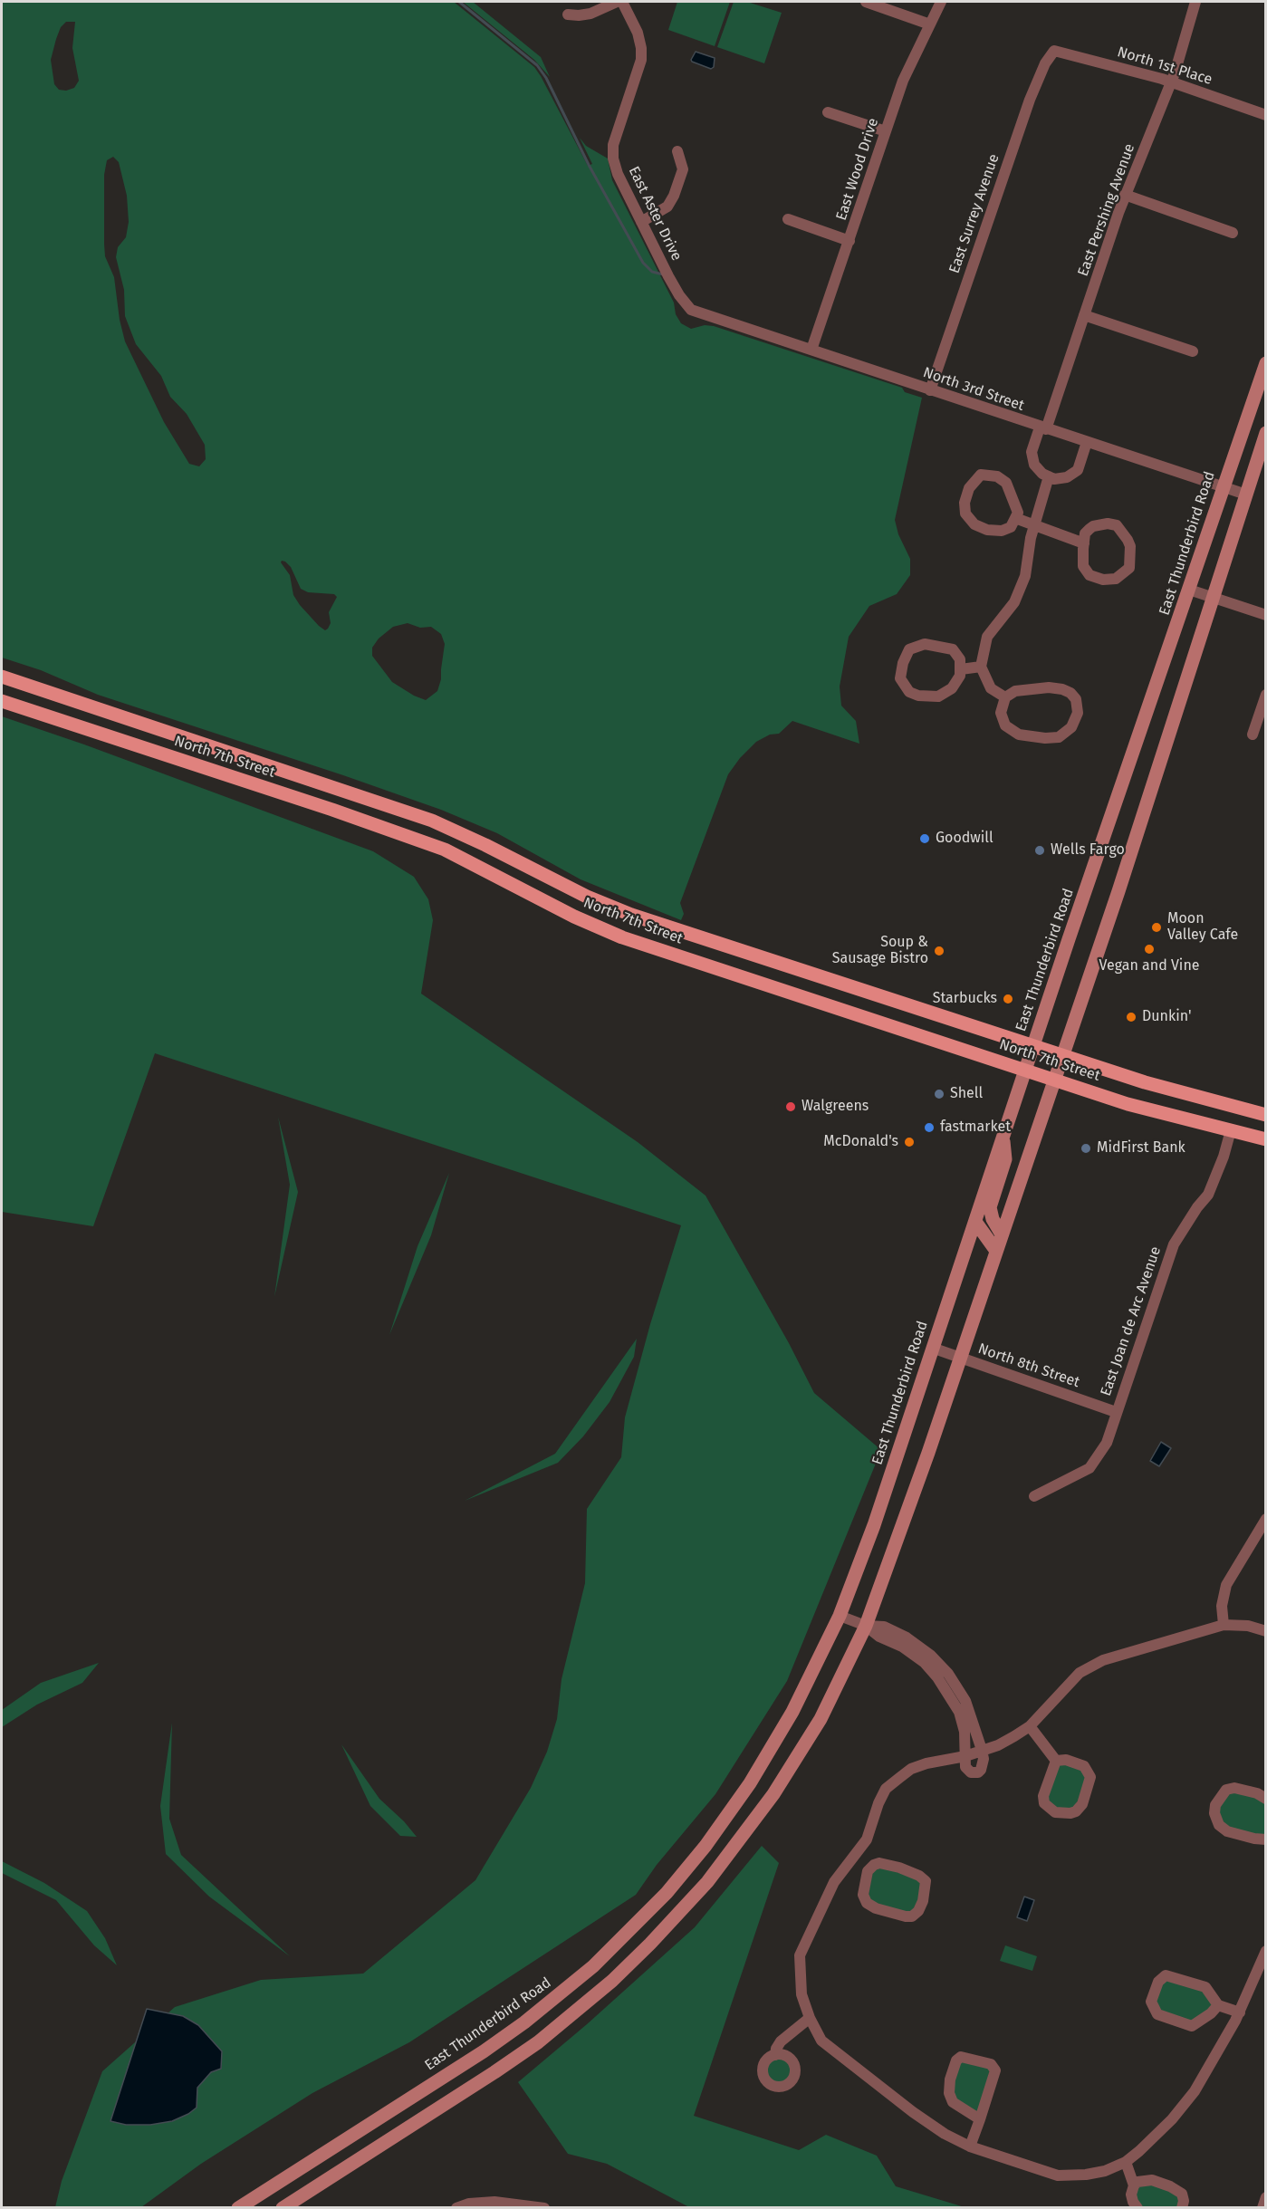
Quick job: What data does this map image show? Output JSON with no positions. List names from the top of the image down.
{
  "streets": {
    "main road": ["East Thunderbird Road", "North 7th Street"],
    "street": [
      "North 1st Place",
      "East Wood Drive",
      "East Pershing Avenue",
      "East Aster Drive",
      "East Surrey Avenue",
      "North 3rd Street",
      "East Joan de Arc Avenue",
      "North 8th Street"
    ]
  },
  "crossings": [
    ["North 1st Place", "East Pershing Avenue"],
    ["North 1st Place", "East Surrey Avenue"],
    ["East Wood Drive", "North 3rd Street"],
    ["East Pershing Avenue", "North 3rd Street"],
    ["East Aster Drive", "North 3rd Street"],
    ["East Surrey Avenue", "North 3rd Street"],
    ["North 3rd Street", "East Thunderbird Road"],
    ["East Thunderbird Road", "North 7th Street"],
    ["East Thunderbird Road", "North 8th Street"],
    ["North 7th Street", "East Joan de Arc Avenue"],
    ["East Joan de Arc Avenue", "North 8th Street"]
  ],
  "places": [
    "Goodwill",
    "Wells Fargo",
    "Moon Valley Cafe",
    "Vegan and Vine",
    "Soup & Sausage Bistro",
    "Starbucks",
    "Dunkin'",
    "Shell",
    "Walgreens",
    "fastmarket",
    "McDonald's",
    "MidFirst Bank"
  ]
}
